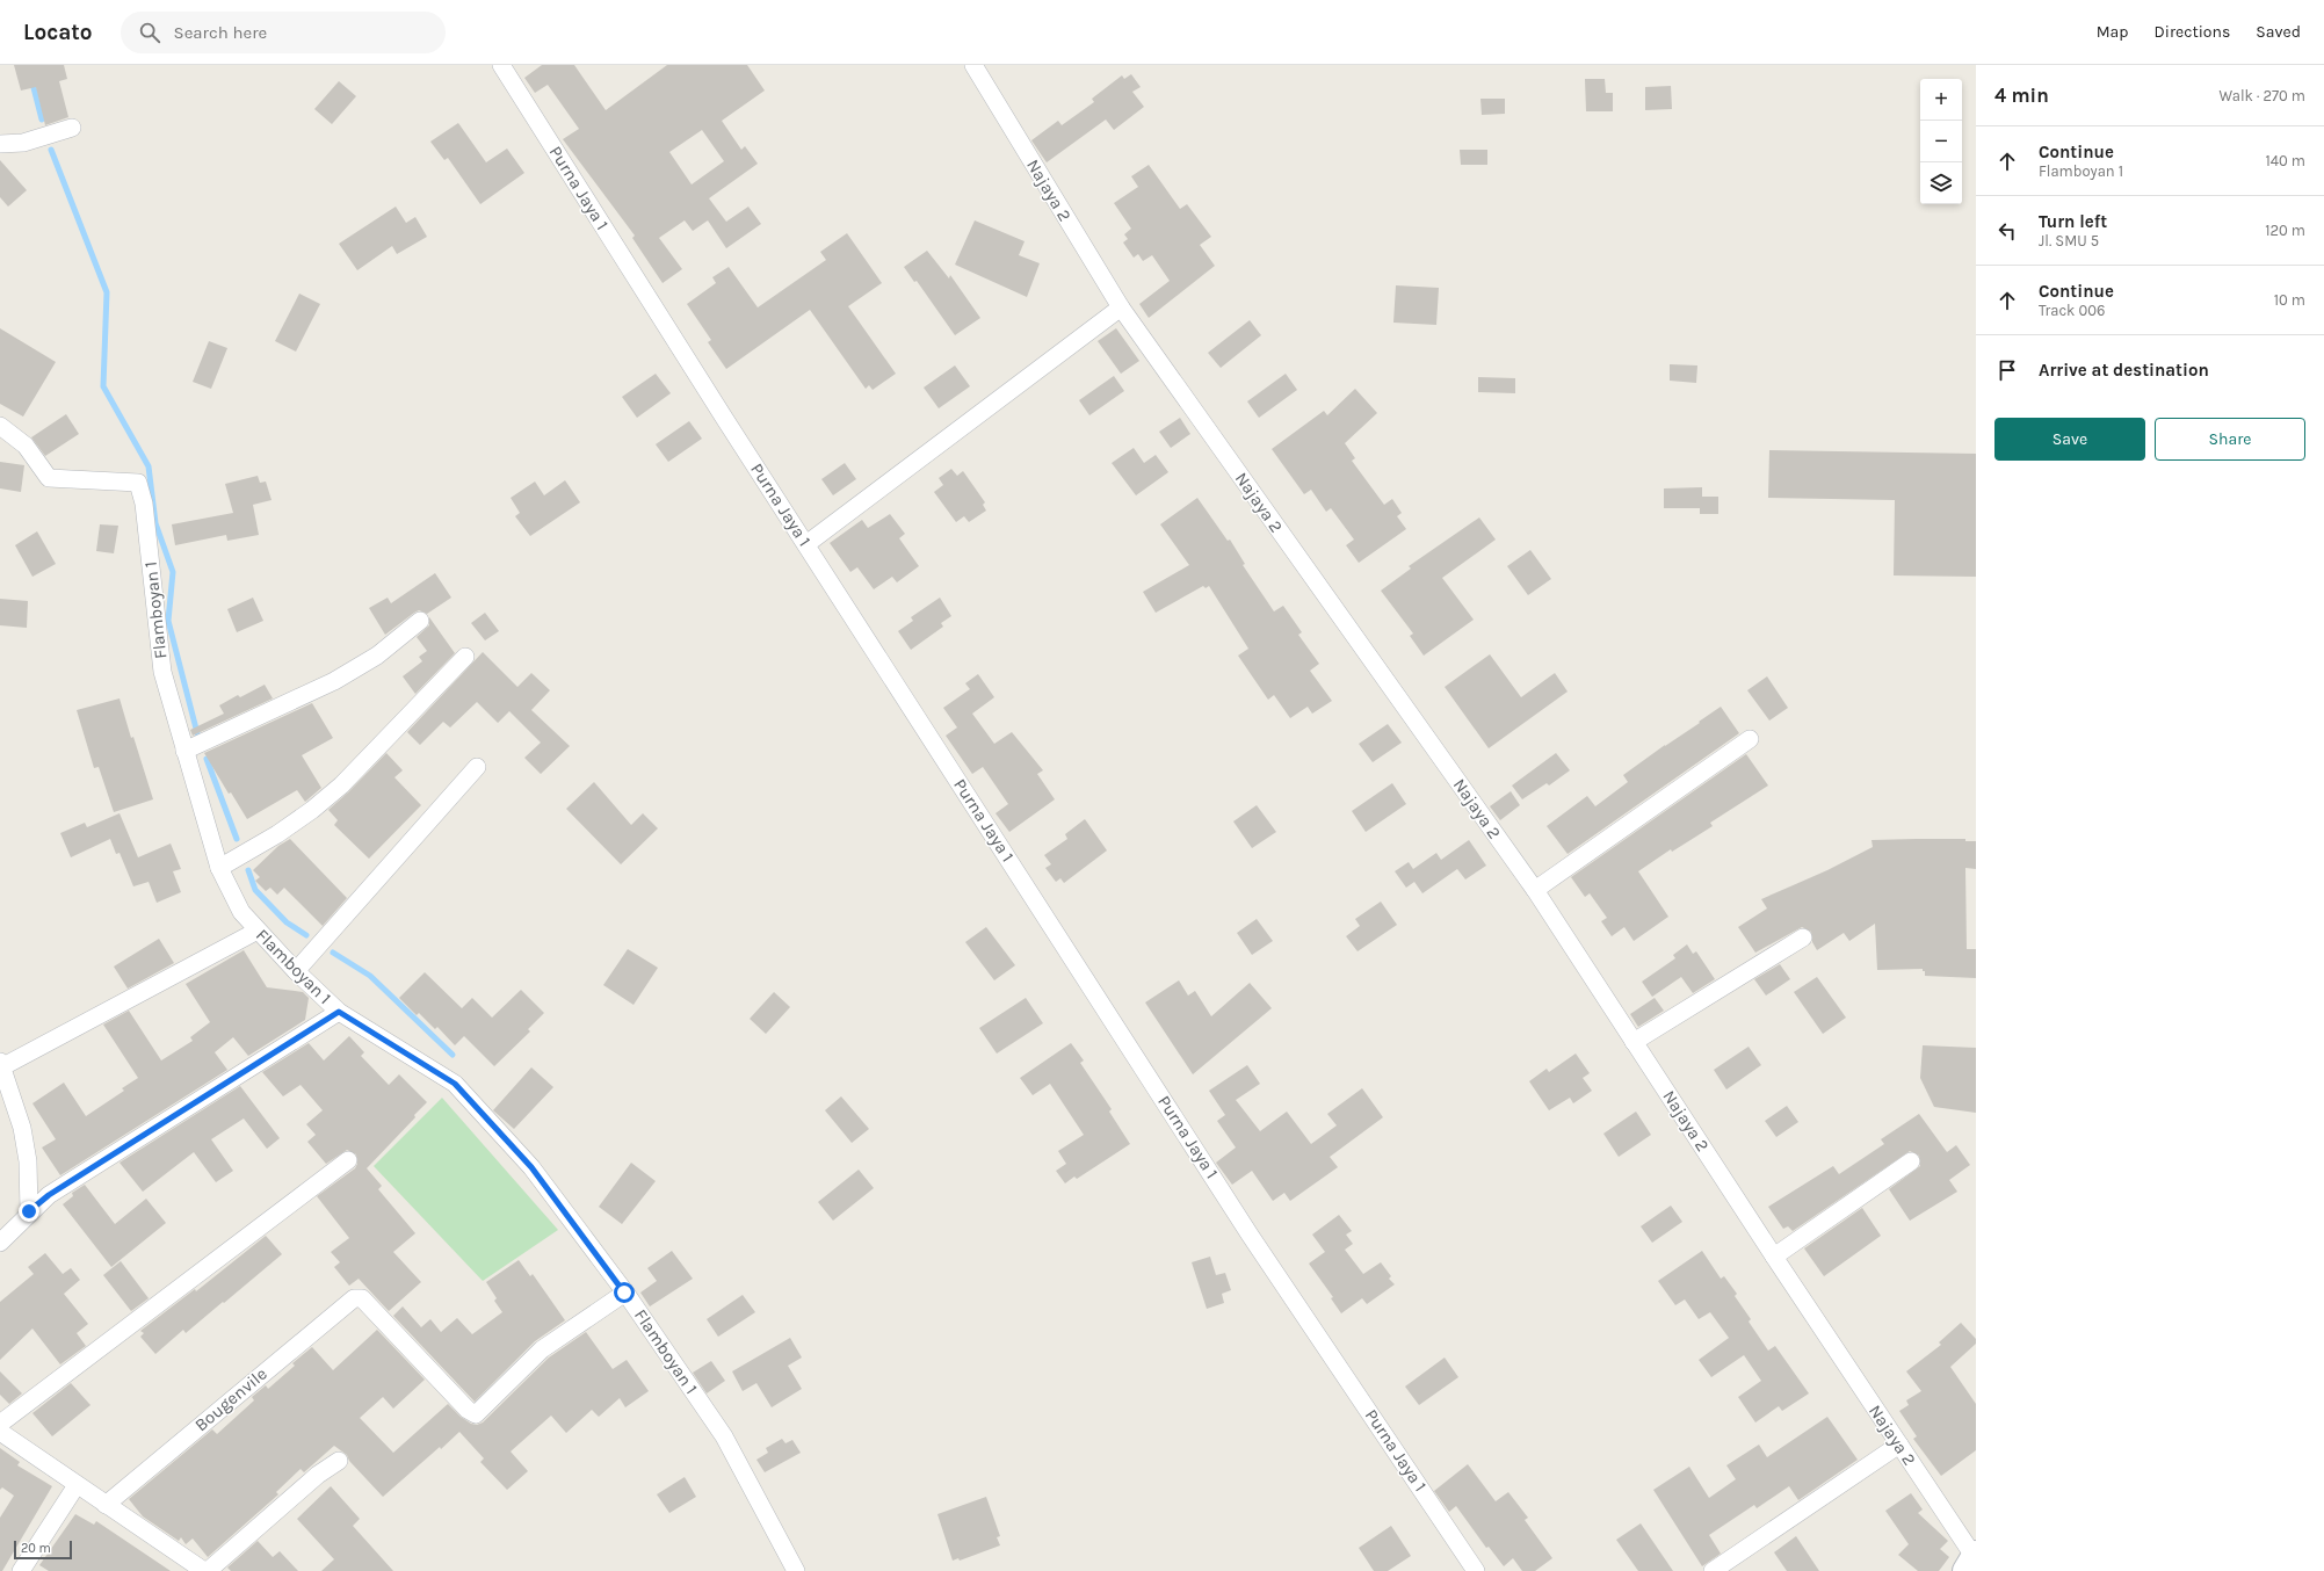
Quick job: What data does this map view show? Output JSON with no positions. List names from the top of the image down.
{
  "streets": {
    "street": [
      "Purna Jaya 1",
      "Najaya 2",
      "Flamboyan 1",
      "Bougenvile"
    ]
  },
  "crossings": [
    ["Flamboyan 1", "Bougenvile"]
  ],
  "scale_bar": "20 m",
  "page": {
    "header": "Locato",
    "search": "Search here",
    "nav": ["Map", "Directions", "Saved"],
    "heading": ["4 min", "Walk · 270 m"],
    "map_buttons": ["+", "−"],
    "list": [
      ["Continue", "Flamboyan 1", "140 m"],
      ["Turn left", "Jl. SMU 5", "120 m"],
      ["Continue", "Track 006", "10 m"],
      "Arrive at destination"
    ],
    "buttons": ["Save", "Share"],
    "scale": "20 m"
  }
}
